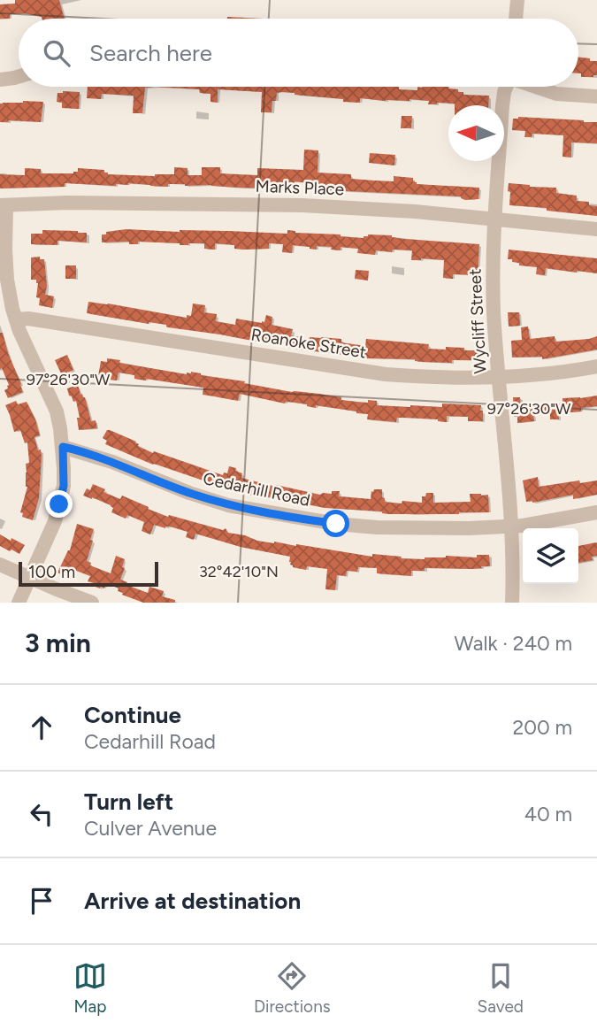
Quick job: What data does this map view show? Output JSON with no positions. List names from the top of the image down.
{
  "streets": {
    "street": [
      "Marks Place",
      "Wycliff Street",
      "Roanoke Street",
      "Cedarhill Road"
    ]
  },
  "crossings": [
    ["Marks Place", "Wycliff Street"],
    ["Wycliff Street", "Roanoke Street"],
    ["Wycliff Street", "Cedarhill Road"]
  ],
  "scale_bar": "100 m",
  "north": "left",
  "page": {
    "search": "Search here",
    "scale": "100 m",
    "heading": ["3 min", "Walk · 240 m"],
    "list": [
      ["Continue", "Cedarhill Road", "200 m"],
      ["Turn left", "Culver Avenue", "40 m"],
      "Arrive at destination"
    ],
    "nav": ["Map", "Directions", "Saved"]
  },
  "coordinates": ["97°26'30\"W", "32°42'10\"N"]
}
